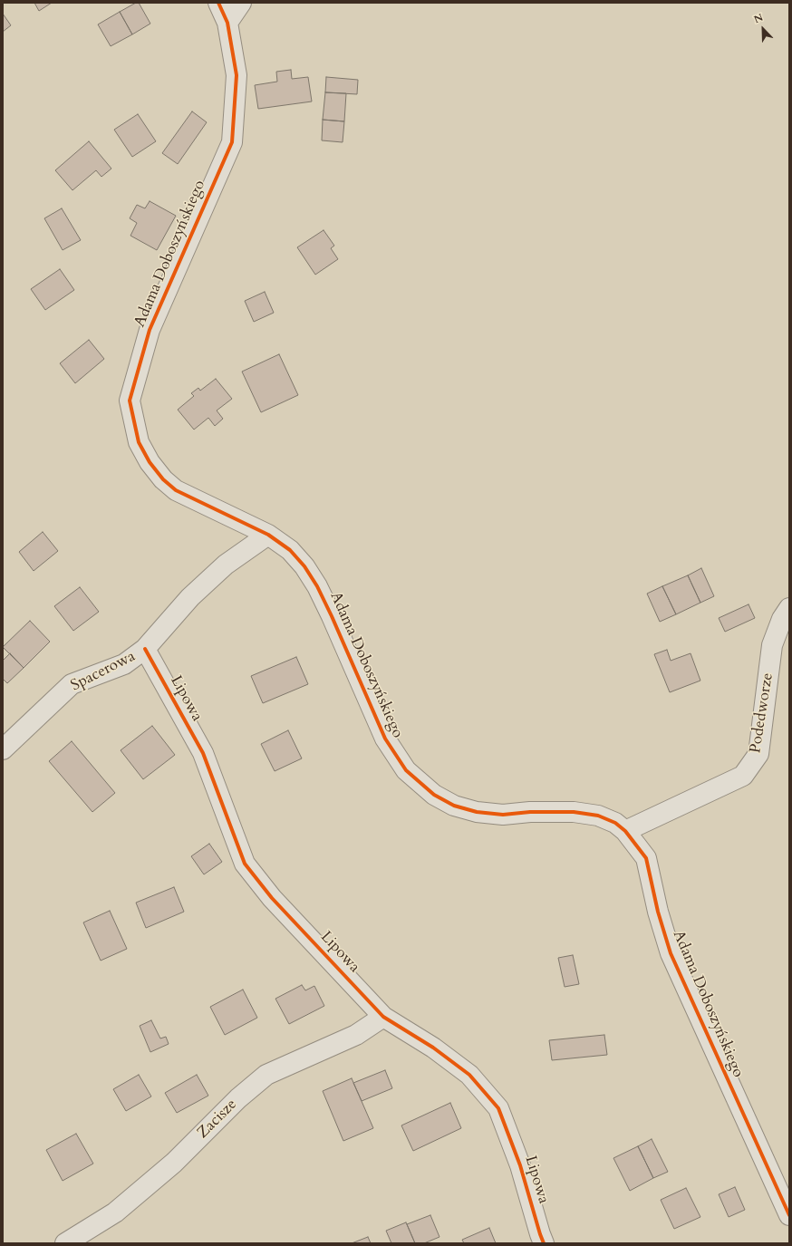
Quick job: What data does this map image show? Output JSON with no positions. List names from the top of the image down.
{
  "streets": {
    "street": [
      "Adama Doboszyńskiego",
      "Spacerowa",
      "Lipowa",
      "Podedworze",
      "Zacisze"
    ]
  },
  "crossings": [
    ["Adama Doboszyńskiego", "Spacerowa"],
    ["Adama Doboszyńskiego", "Podedworze"],
    ["Spacerowa", "Lipowa"],
    ["Lipowa", "Zacisze"]
  ],
  "north": "top left"
}
